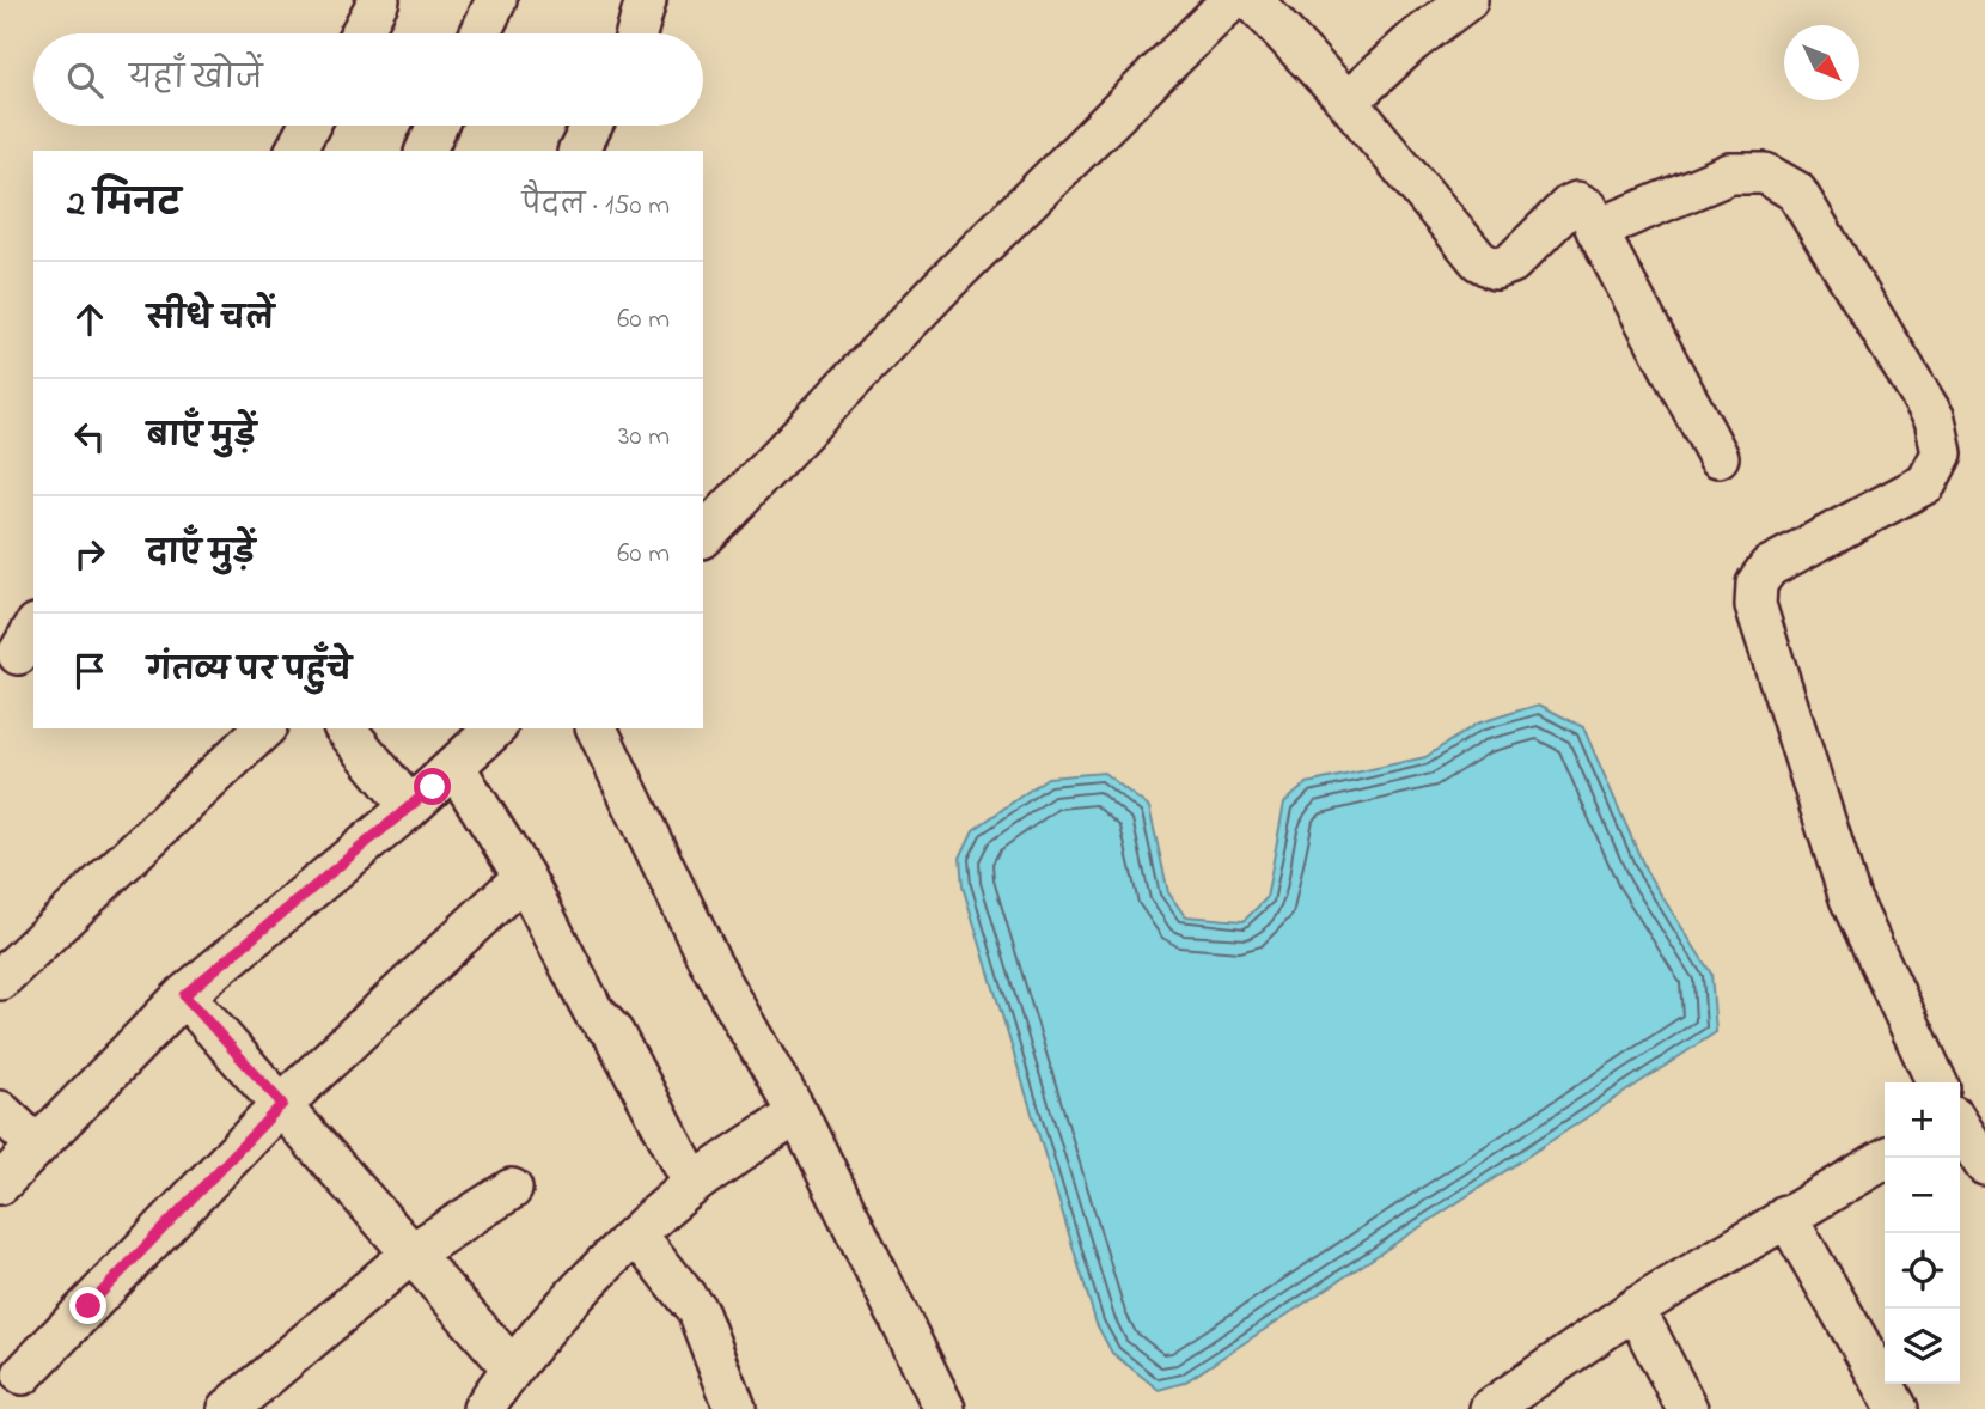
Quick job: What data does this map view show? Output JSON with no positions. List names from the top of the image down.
{
  "north": "bottom right",
  "page": {
    "search": "यहाँ खोजें",
    "heading": ["2 मिनट", "पैदल · 150 m"],
    "list": [
      ["सीधे चलें", "60 m"],
      ["बाएँ मुड़ें", "30 m"],
      ["दाएँ मुड़ें", "60 m"],
      "गंतव्य पर पहुँचे"
    ],
    "map_buttons": ["+", "−"]
  }
}
